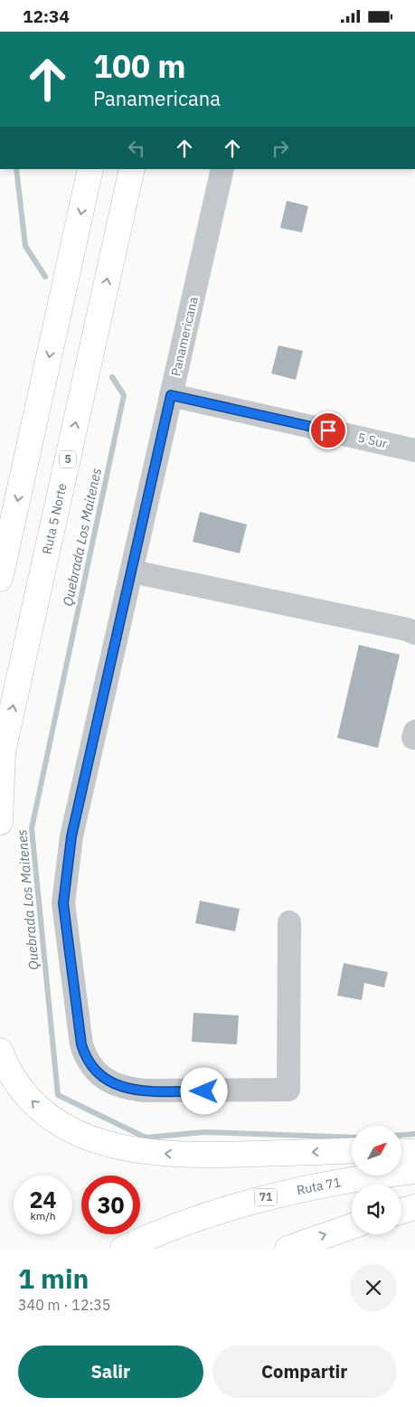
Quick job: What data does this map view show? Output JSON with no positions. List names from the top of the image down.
{
  "streets": {
    "main road": [
      "5",
      "Ruta 5 Norte",
      "Ruta 71",
      "71"
    ],
    "street": ["Panamericana", "5 Sur"]
  },
  "crossings": [
    ["Panamericana", "5 Sur"]
  ],
  "water": ["Quebrada Los Maitenes"],
  "north": "top right",
  "page": {
    "status": "12:34",
    "turn": ["100 m", "Panamericana"],
    "speed": "24 km/h",
    "limit": "30",
    "heading": ["1 min", "340 m · 12:35"],
    "buttons": ["Salir", "Compartir"]
  }
}
